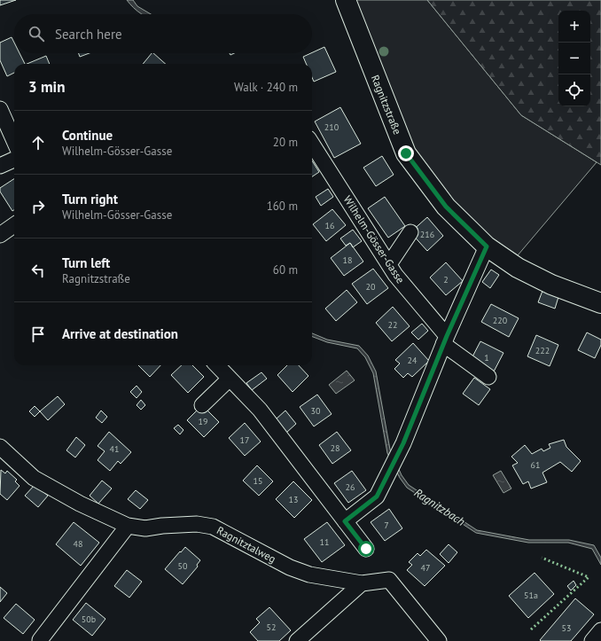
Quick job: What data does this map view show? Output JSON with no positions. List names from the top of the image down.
{
  "streets": {
    "main road": ["Ragnitzstraße"],
    "street": ["Wilhelm-Gösser-Gasse", "Ragnitztalweg"]
  },
  "water": ["Ragnitzbach"],
  "house_numbers": [
    "210",
    "16",
    "216",
    "18",
    "2",
    "20",
    "220",
    "22",
    "222",
    "1",
    "24",
    "30",
    "19",
    "17",
    "28",
    "41",
    "61",
    "15",
    "26",
    "13",
    "7",
    "11",
    "48",
    "50",
    "47",
    "51a",
    "50b",
    "52",
    "53"
  ],
  "page": {
    "map_buttons": ["+", "−"],
    "search": "Search here",
    "heading": ["3 min", "Walk · 240 m"],
    "list": [
      ["Continue", "Wilhelm-Gösser-Gasse", "20 m"],
      ["Turn right", "Wilhelm-Gösser-Gasse", "160 m"],
      ["Turn left", "Ragnitzstraße", "60 m"],
      "Arrive at destination"
    ]
  }
}
